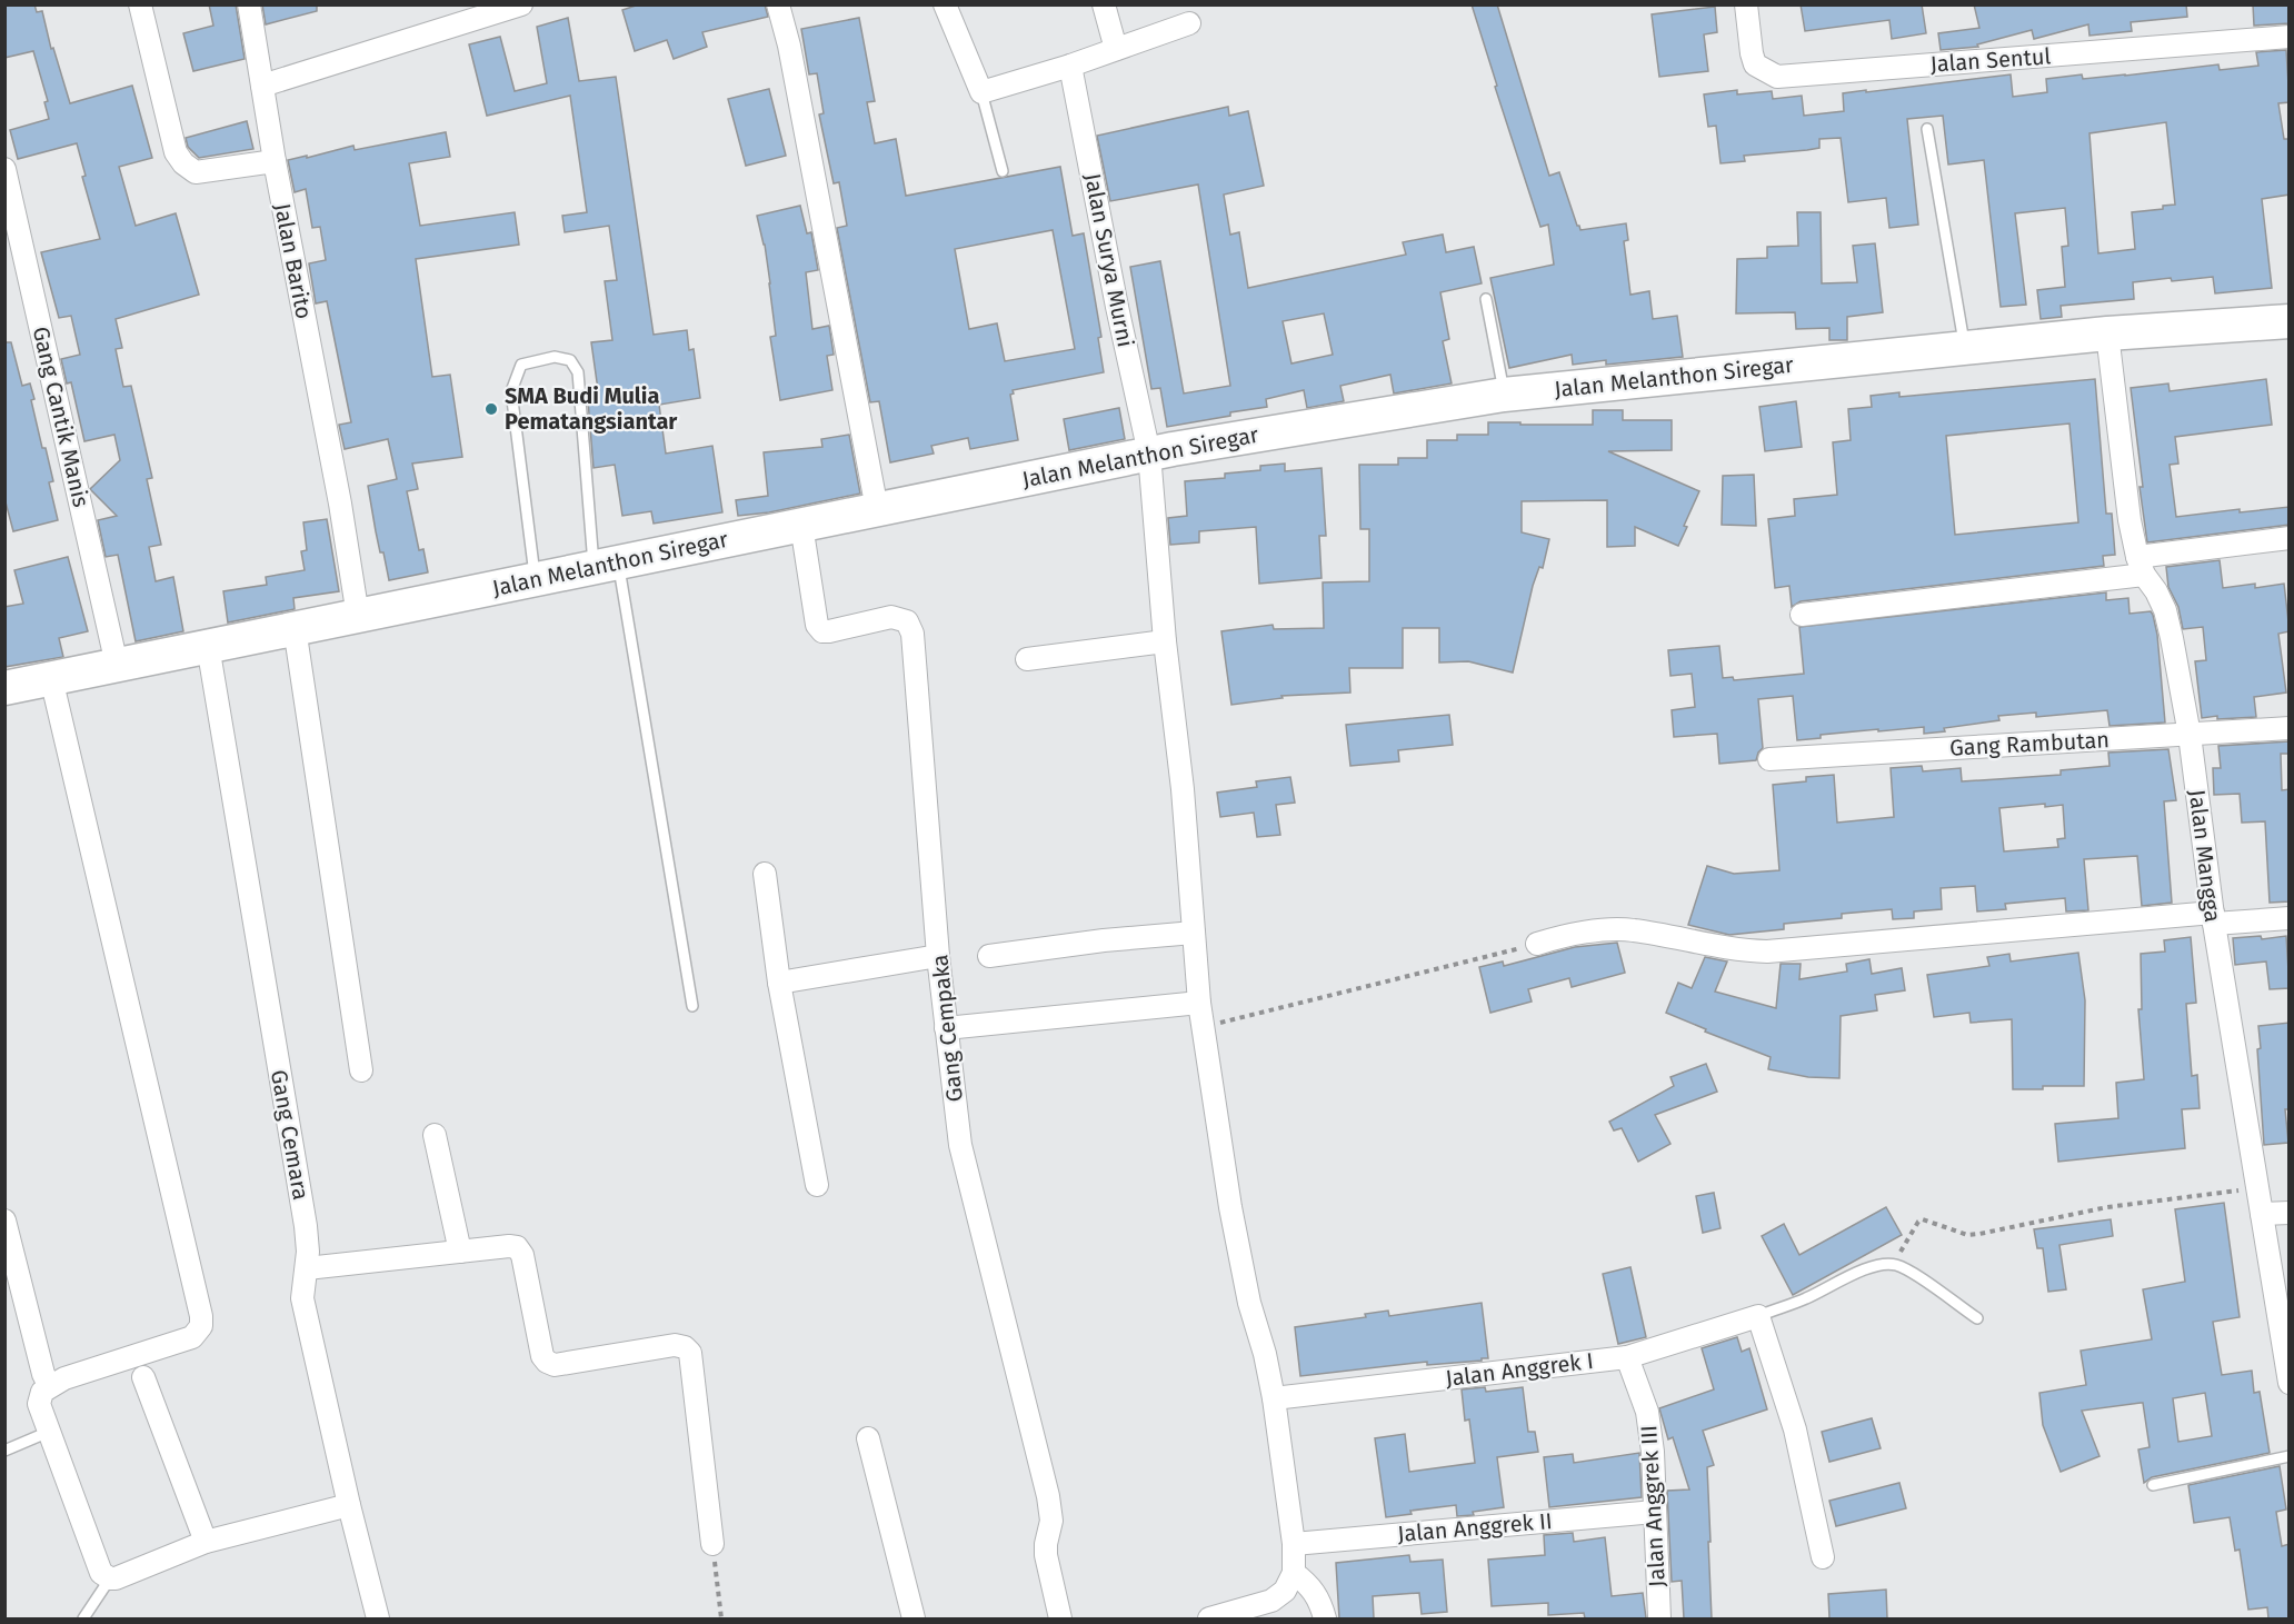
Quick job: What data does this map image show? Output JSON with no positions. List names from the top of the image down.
{
  "streets": {
    "main road": ["Jalan Melanthon Siregar"],
    "street": [
      "Jalan Sentul",
      "Jalan Surya Murni",
      "Jalan Barito",
      "Gang Cantik Manis",
      "Gang Rambutan",
      "Jalan Mangga",
      "Gang Cempaka",
      "Gang Cemara",
      "Jalan Anggrek I",
      "Jalan Anggrek III",
      "Jalan Anggrek II"
    ]
  },
  "crossings": [
    ["Jalan Surya Murni", "Jalan Melanthon Siregar"],
    ["Jalan Surya Murni", "Jalan Anggrek I"],
    ["Jalan Surya Murni", "Jalan Anggrek II"],
    ["Jalan Barito", "Jalan Melanthon Siregar"],
    ["Jalan Melanthon Siregar", "Gang Cantik Manis"],
    ["Jalan Melanthon Siregar", "Jalan Mangga"],
    ["Jalan Melanthon Siregar", "Gang Cempaka"],
    ["Jalan Melanthon Siregar", "Gang Cemara"],
    ["Gang Rambutan", "Jalan Mangga"],
    ["Jalan Anggrek I", "Jalan Anggrek III"],
    ["Jalan Anggrek III", "Jalan Anggrek II"]
  ],
  "places": ["SMA Budi Mulia Pematangsiantar"]
}
